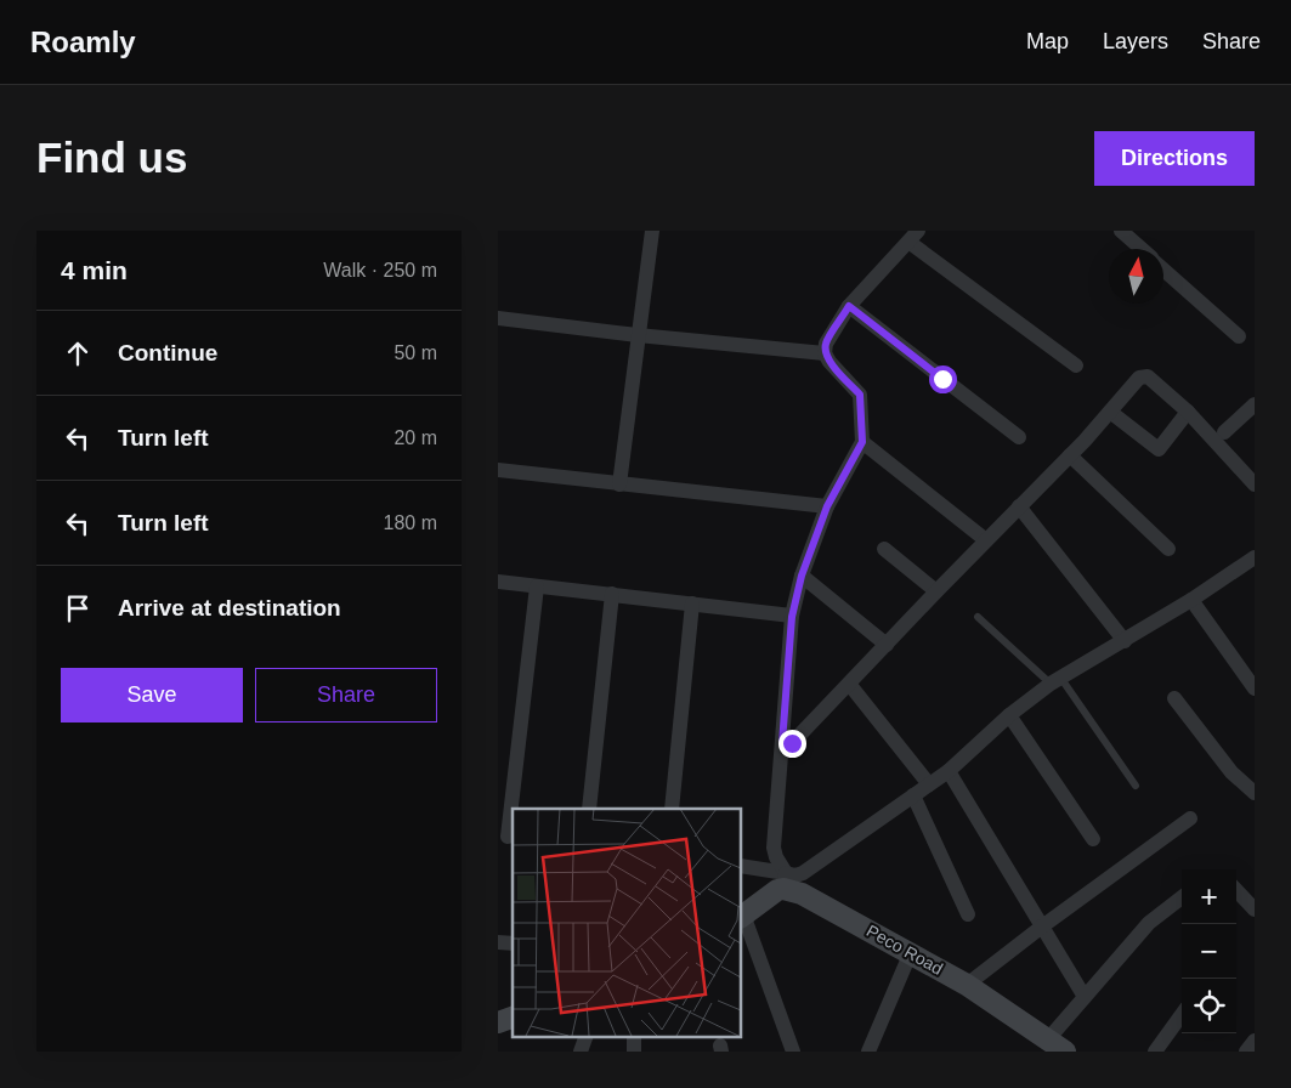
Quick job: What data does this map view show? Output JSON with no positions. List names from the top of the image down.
{
  "streets": {
    "street": ["Peco Road"]
  },
  "north": "top",
  "page": {
    "header": "Roamly",
    "nav": ["Map", "Layers", "Share"],
    "buttons": [
      "Directions",
      ["Save", "Share"]
    ],
    "title": "Find us",
    "heading": ["4 min", "Walk · 250 m"],
    "list": [
      ["Continue", "50 m"],
      ["Turn left", "20 m"],
      ["Turn left", "180 m"],
      "Arrive at destination"
    ],
    "map_buttons": ["+", "−"]
  }
}
